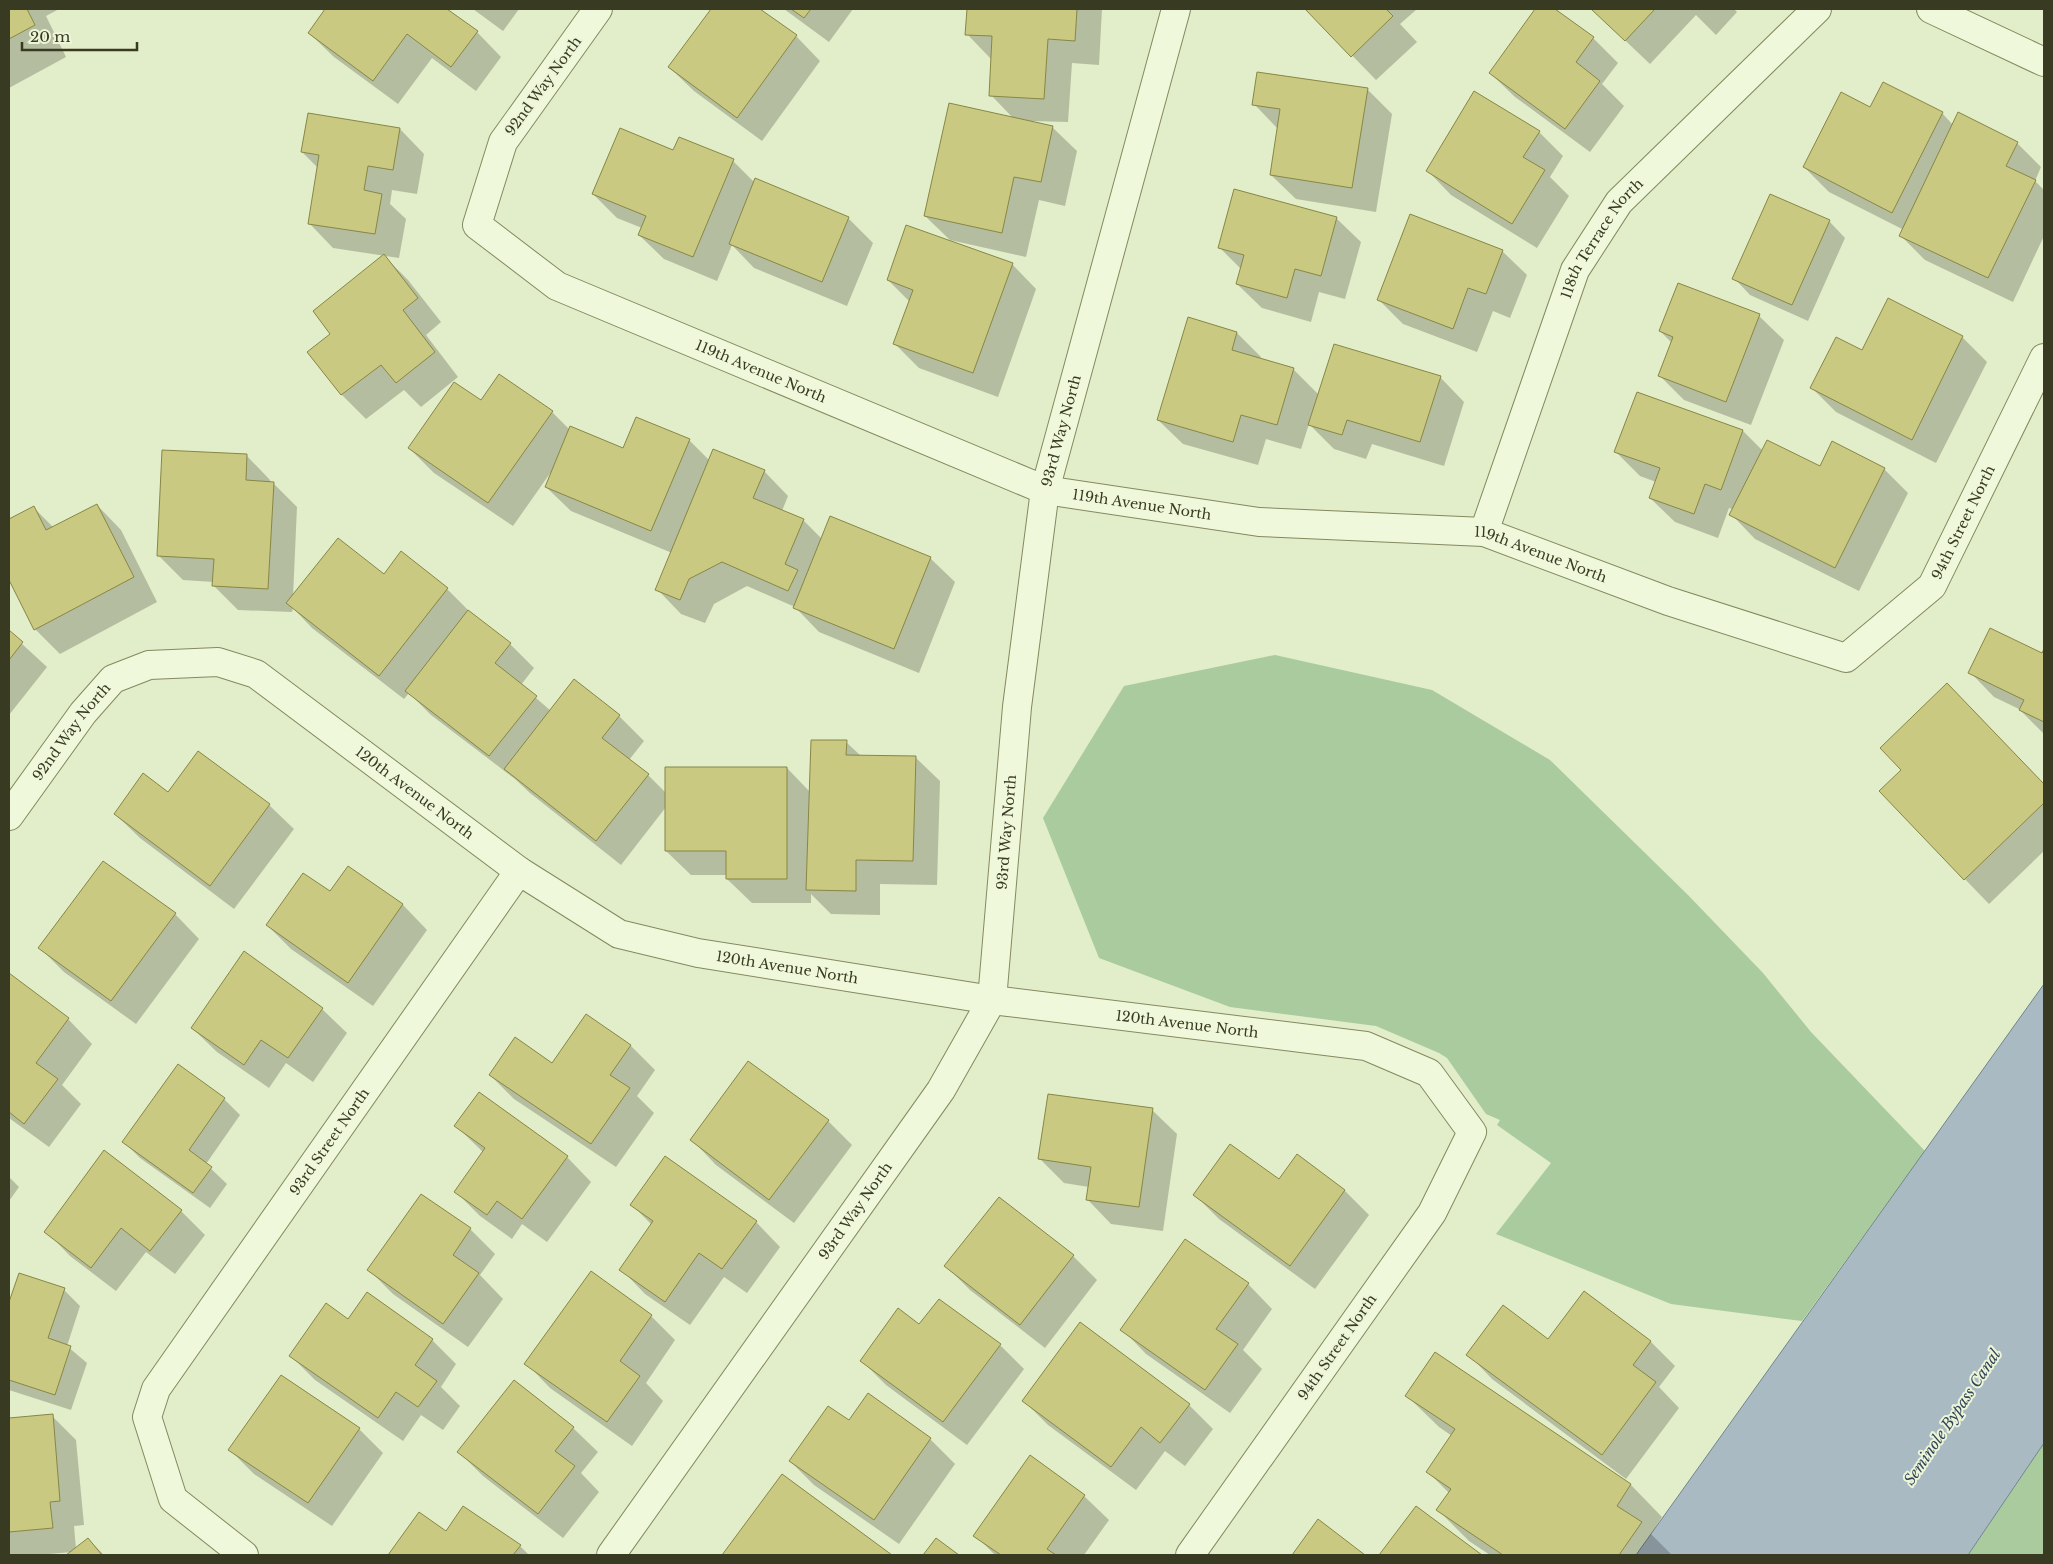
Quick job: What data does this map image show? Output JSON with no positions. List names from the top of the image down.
{
  "streets": {
    "street": [
      "92nd Way North",
      "118th Terrace North",
      "119th Avenue North",
      "93rd Way North",
      "94th Street North",
      "120th Avenue North",
      "93rd Street North"
    ]
  },
  "crossings": [
    ["92nd Way North", "119th Avenue North"],
    ["92nd Way North", "120th Avenue North"],
    ["118th Terrace North", "119th Avenue North"],
    ["119th Avenue North", "93rd Way North"],
    ["119th Avenue North", "94th Street North"],
    ["93rd Way North", "120th Avenue North"],
    ["94th Street North", "120th Avenue North"],
    ["120th Avenue North", "93rd Street North"]
  ],
  "water": ["Seminole Bypass Canal"],
  "scale_bar": "20 m"
}
